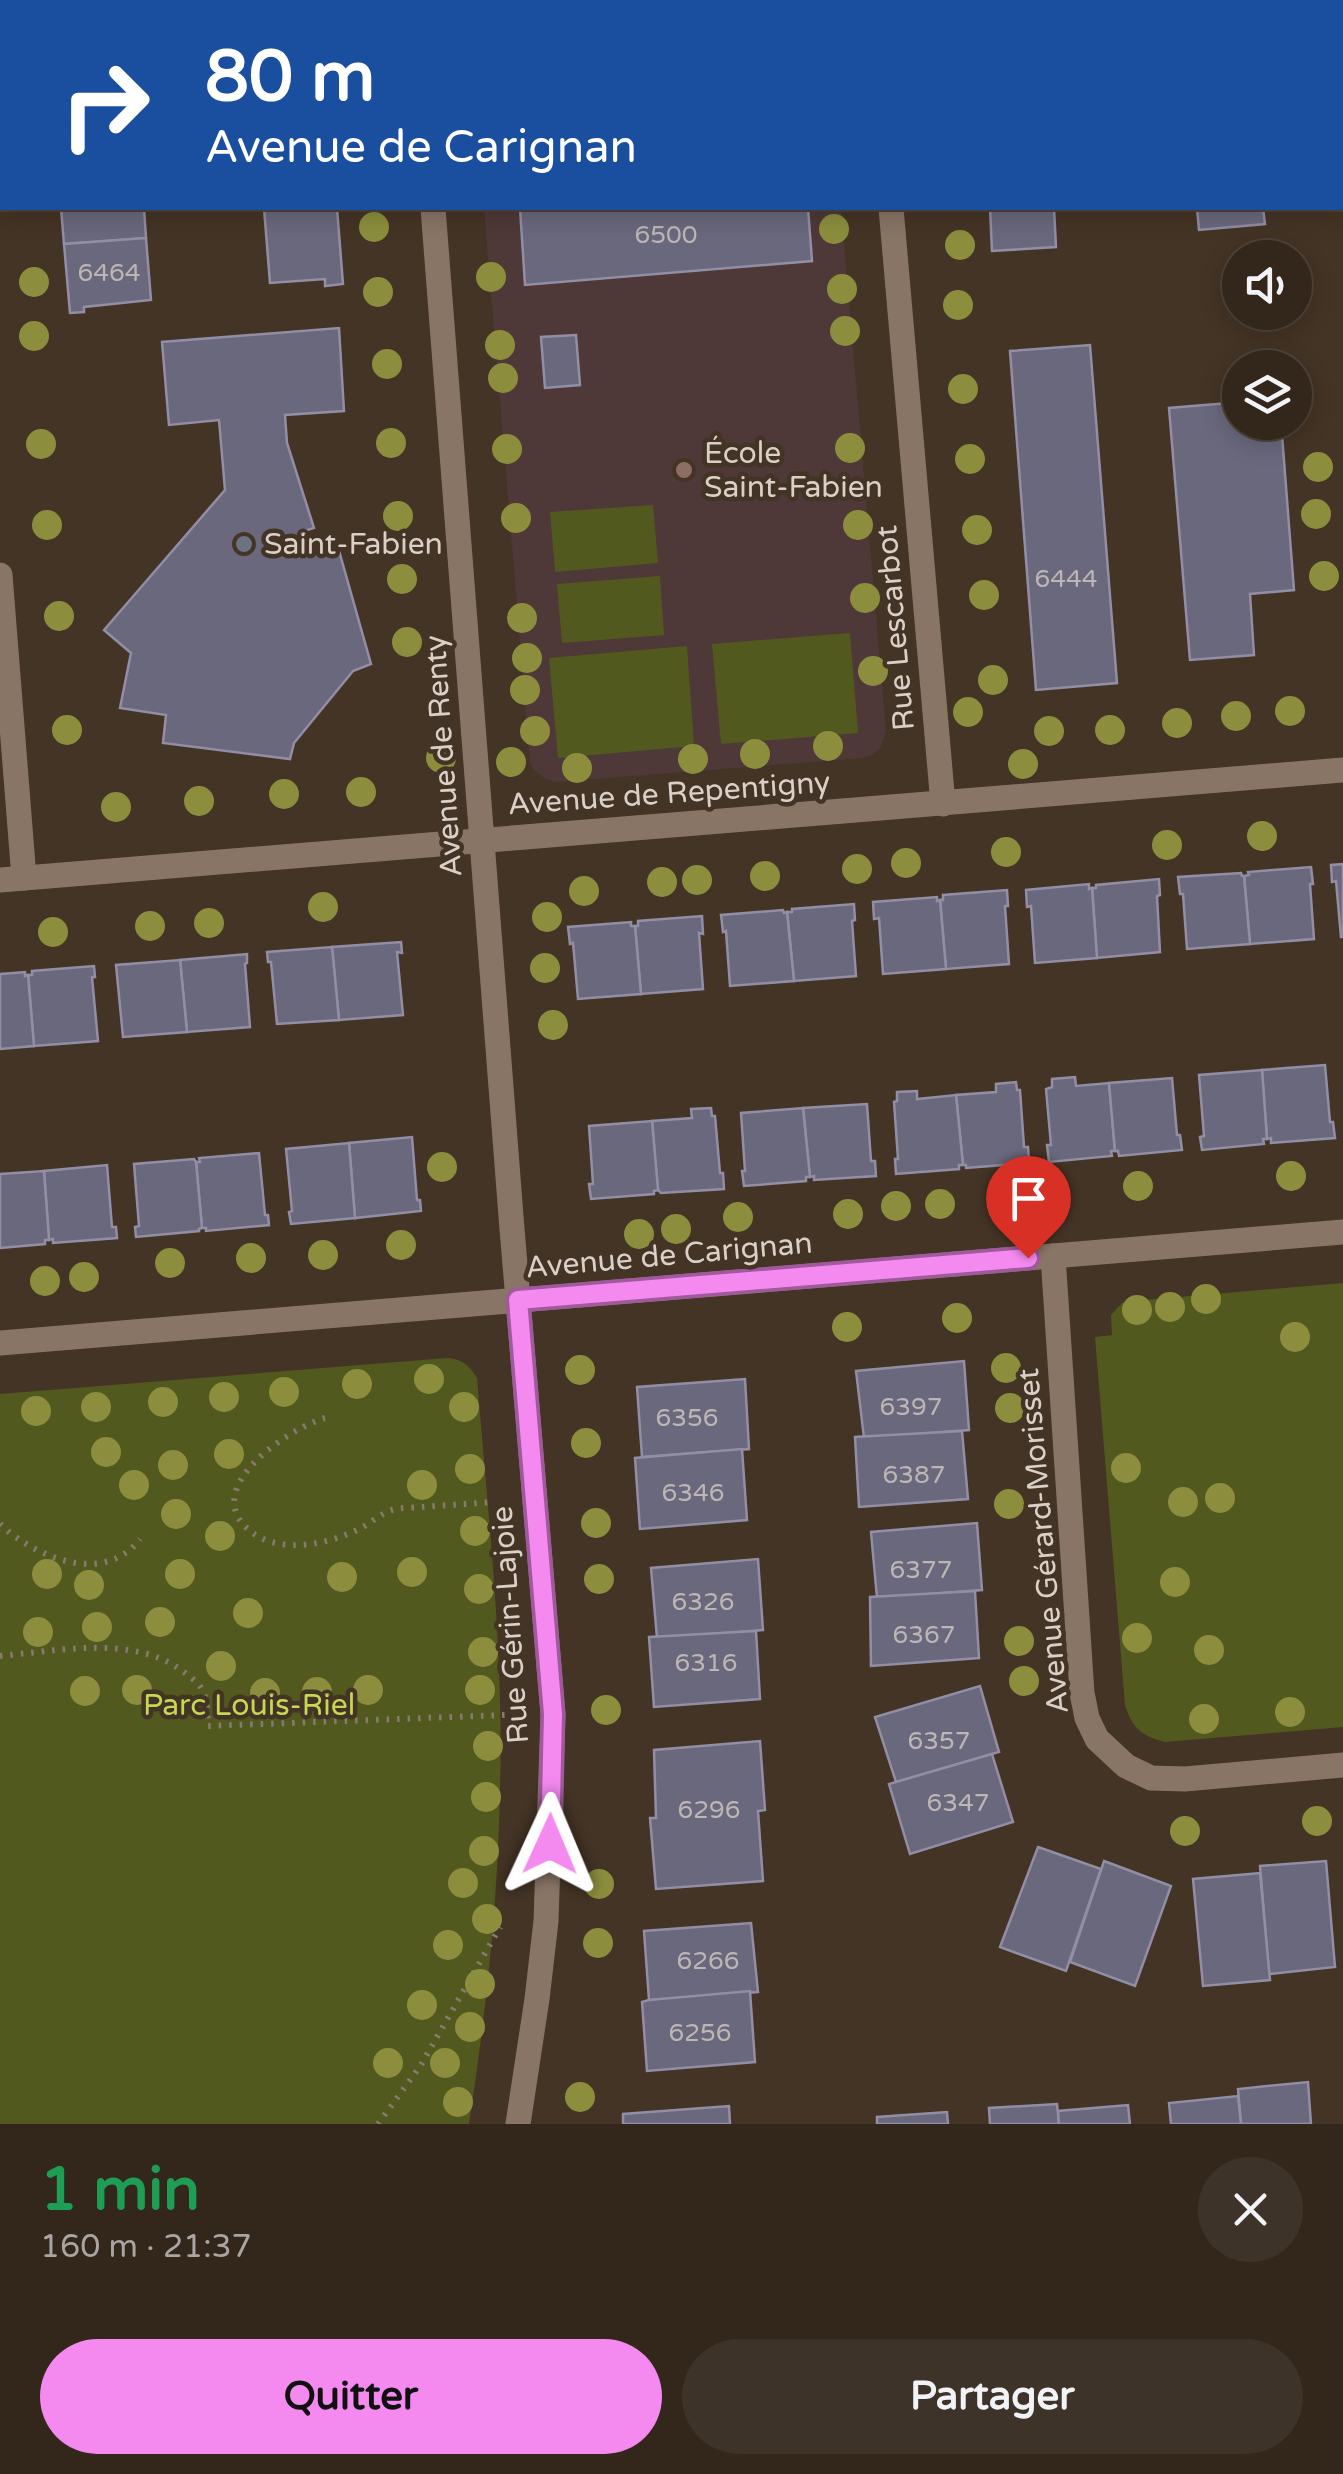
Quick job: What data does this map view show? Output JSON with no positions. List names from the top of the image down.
{
  "streets": {
    "street": [
      "Rue Lescarbot",
      "Avenue de Renty",
      "Avenue de Repentigny",
      "Avenue de Carignan",
      "Avenue Gérard-Morisset",
      "Rue Gérin-Lajoie"
    ]
  },
  "crossings": [
    ["Rue Lescarbot", "Avenue de Repentigny"],
    ["Avenue de Renty", "Avenue de Repentigny"],
    ["Avenue de Renty", "Avenue de Carignan"],
    ["Avenue de Renty", "Rue Gérin-Lajoie"],
    ["Avenue de Carignan", "Avenue Gérard-Morisset"],
    ["Avenue de Carignan", "Rue Gérin-Lajoie"]
  ],
  "parks": ["Parc Louis-Riel"],
  "places": ["École Saint-Fabien", "Saint-Fabien"],
  "house_numbers": [
    "6500",
    "6464",
    "6444",
    "6397",
    "6356",
    "6387",
    "6346",
    "6377",
    "6326",
    "6367",
    "6316",
    "6357",
    "6347",
    "6296",
    "6266",
    "6256"
  ],
  "page": {
    "turn": ["80 m", "Avenue de Carignan"],
    "heading": ["1 min", "160 m · 21:37"],
    "buttons": ["Quitter", "Partager"]
  }
}
